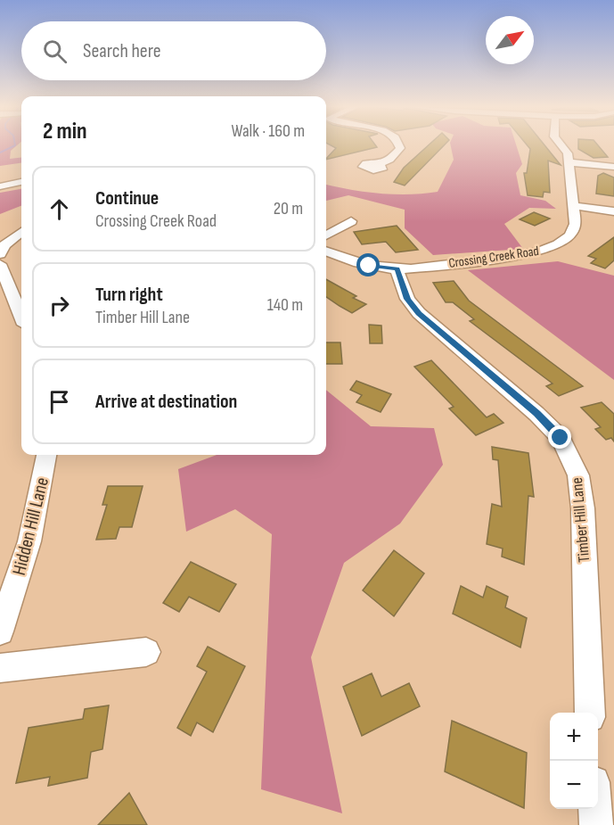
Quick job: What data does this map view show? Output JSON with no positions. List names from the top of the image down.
{
  "streets": {
    "street": ["Crossing Creek Road", "Timber Hill Lane", "Hidden Hill Lane"]
  },
  "crossings": [
    ["Crossing Creek Road", "Timber Hill Lane"]
  ],
  "north": "top right",
  "page": {
    "search": "Search here",
    "heading": ["2 min", "Walk · 160 m"],
    "list": [
      ["Continue", "Crossing Creek Road", "20 m"],
      ["Turn right", "Timber Hill Lane", "140 m"],
      "Arrive at destination"
    ],
    "map_buttons": ["+", "−"]
  }
}
